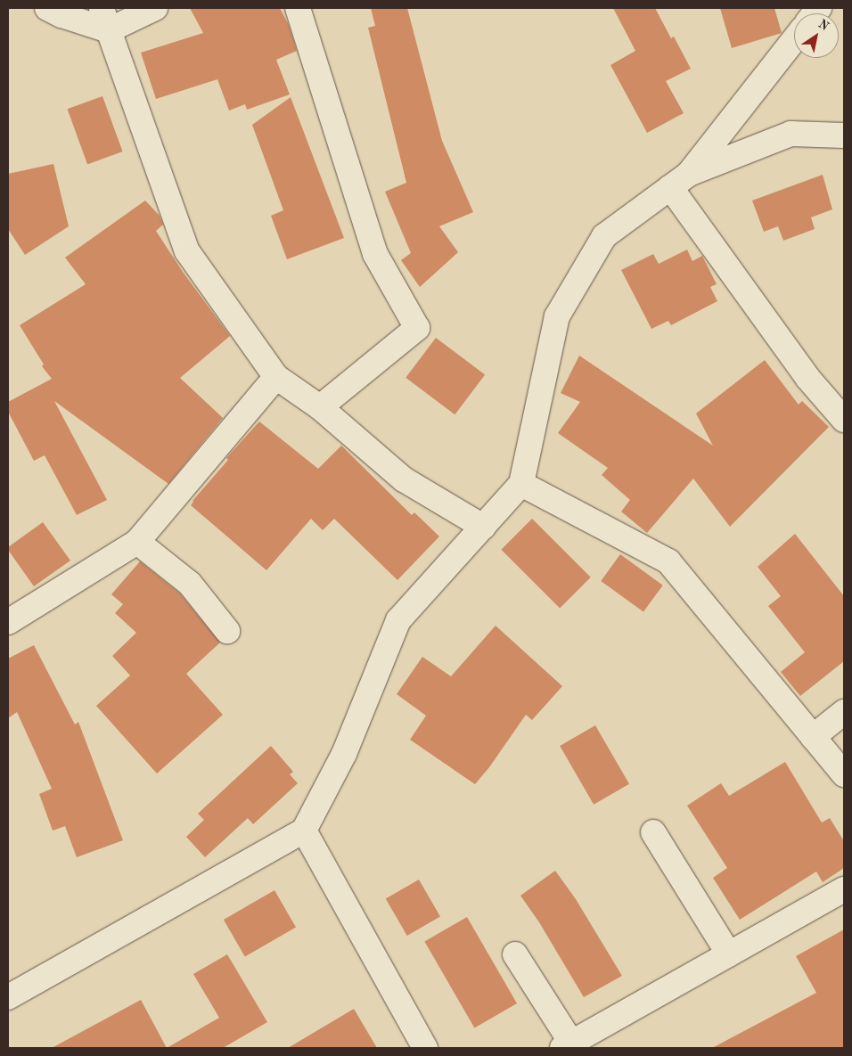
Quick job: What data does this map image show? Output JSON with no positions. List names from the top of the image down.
{
  "north": "top right"
}
